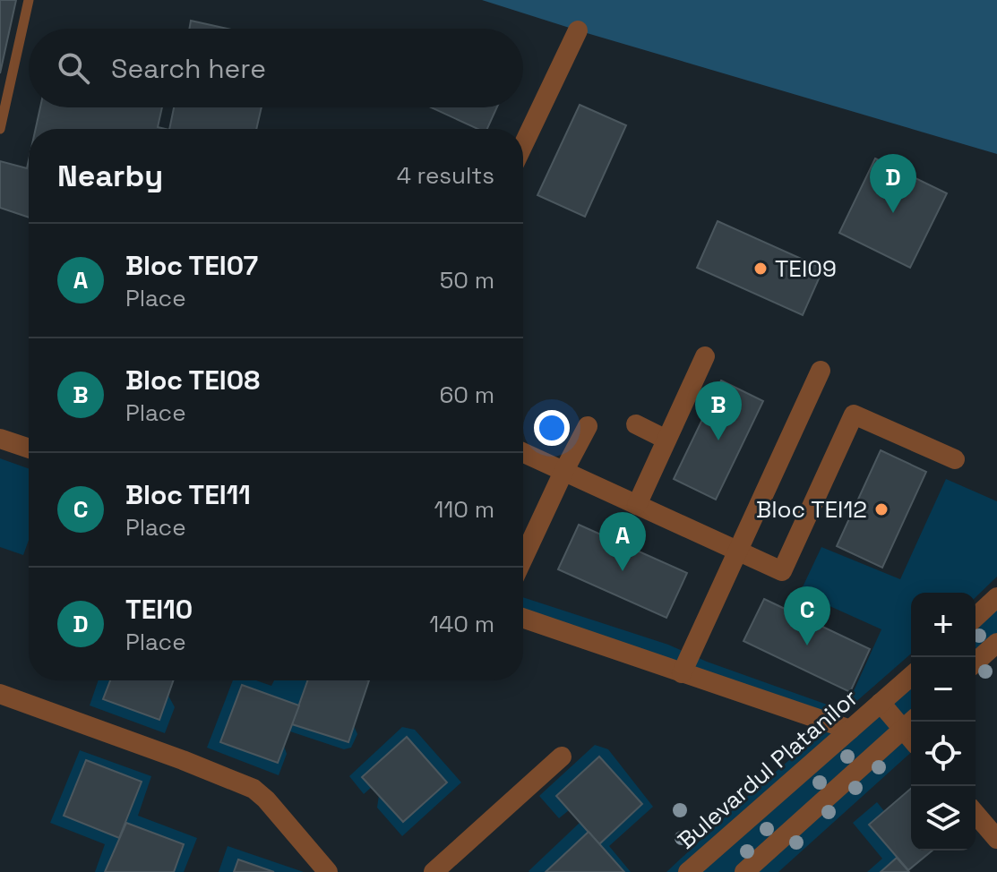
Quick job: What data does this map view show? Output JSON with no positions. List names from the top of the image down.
{
  "streets": {
    "street": ["Bulevardul Platanilor"]
  },
  "places": ["TEI09", "Bloc TEI12"],
  "page": {
    "search": "Search here",
    "heading": ["Nearby", "4 results"],
    "pins": [
      "D",
      "B",
      "A",
      "C"
    ],
    "list": [
      {
        "mark": "A",
        "name": "Bloc TEI07",
        "note": "Place",
        "value": "50 m"
      },
      {
        "mark": "B",
        "name": "Bloc TEI08",
        "note": "Place",
        "value": "60 m"
      },
      {
        "mark": "C",
        "name": "Bloc TEI11",
        "note": "Place",
        "value": "110 m"
      },
      {
        "mark": "D",
        "name": "TEI10",
        "note": "Place",
        "value": "140 m"
      }
    ],
    "map_buttons": ["+", "−"]
  }
}
